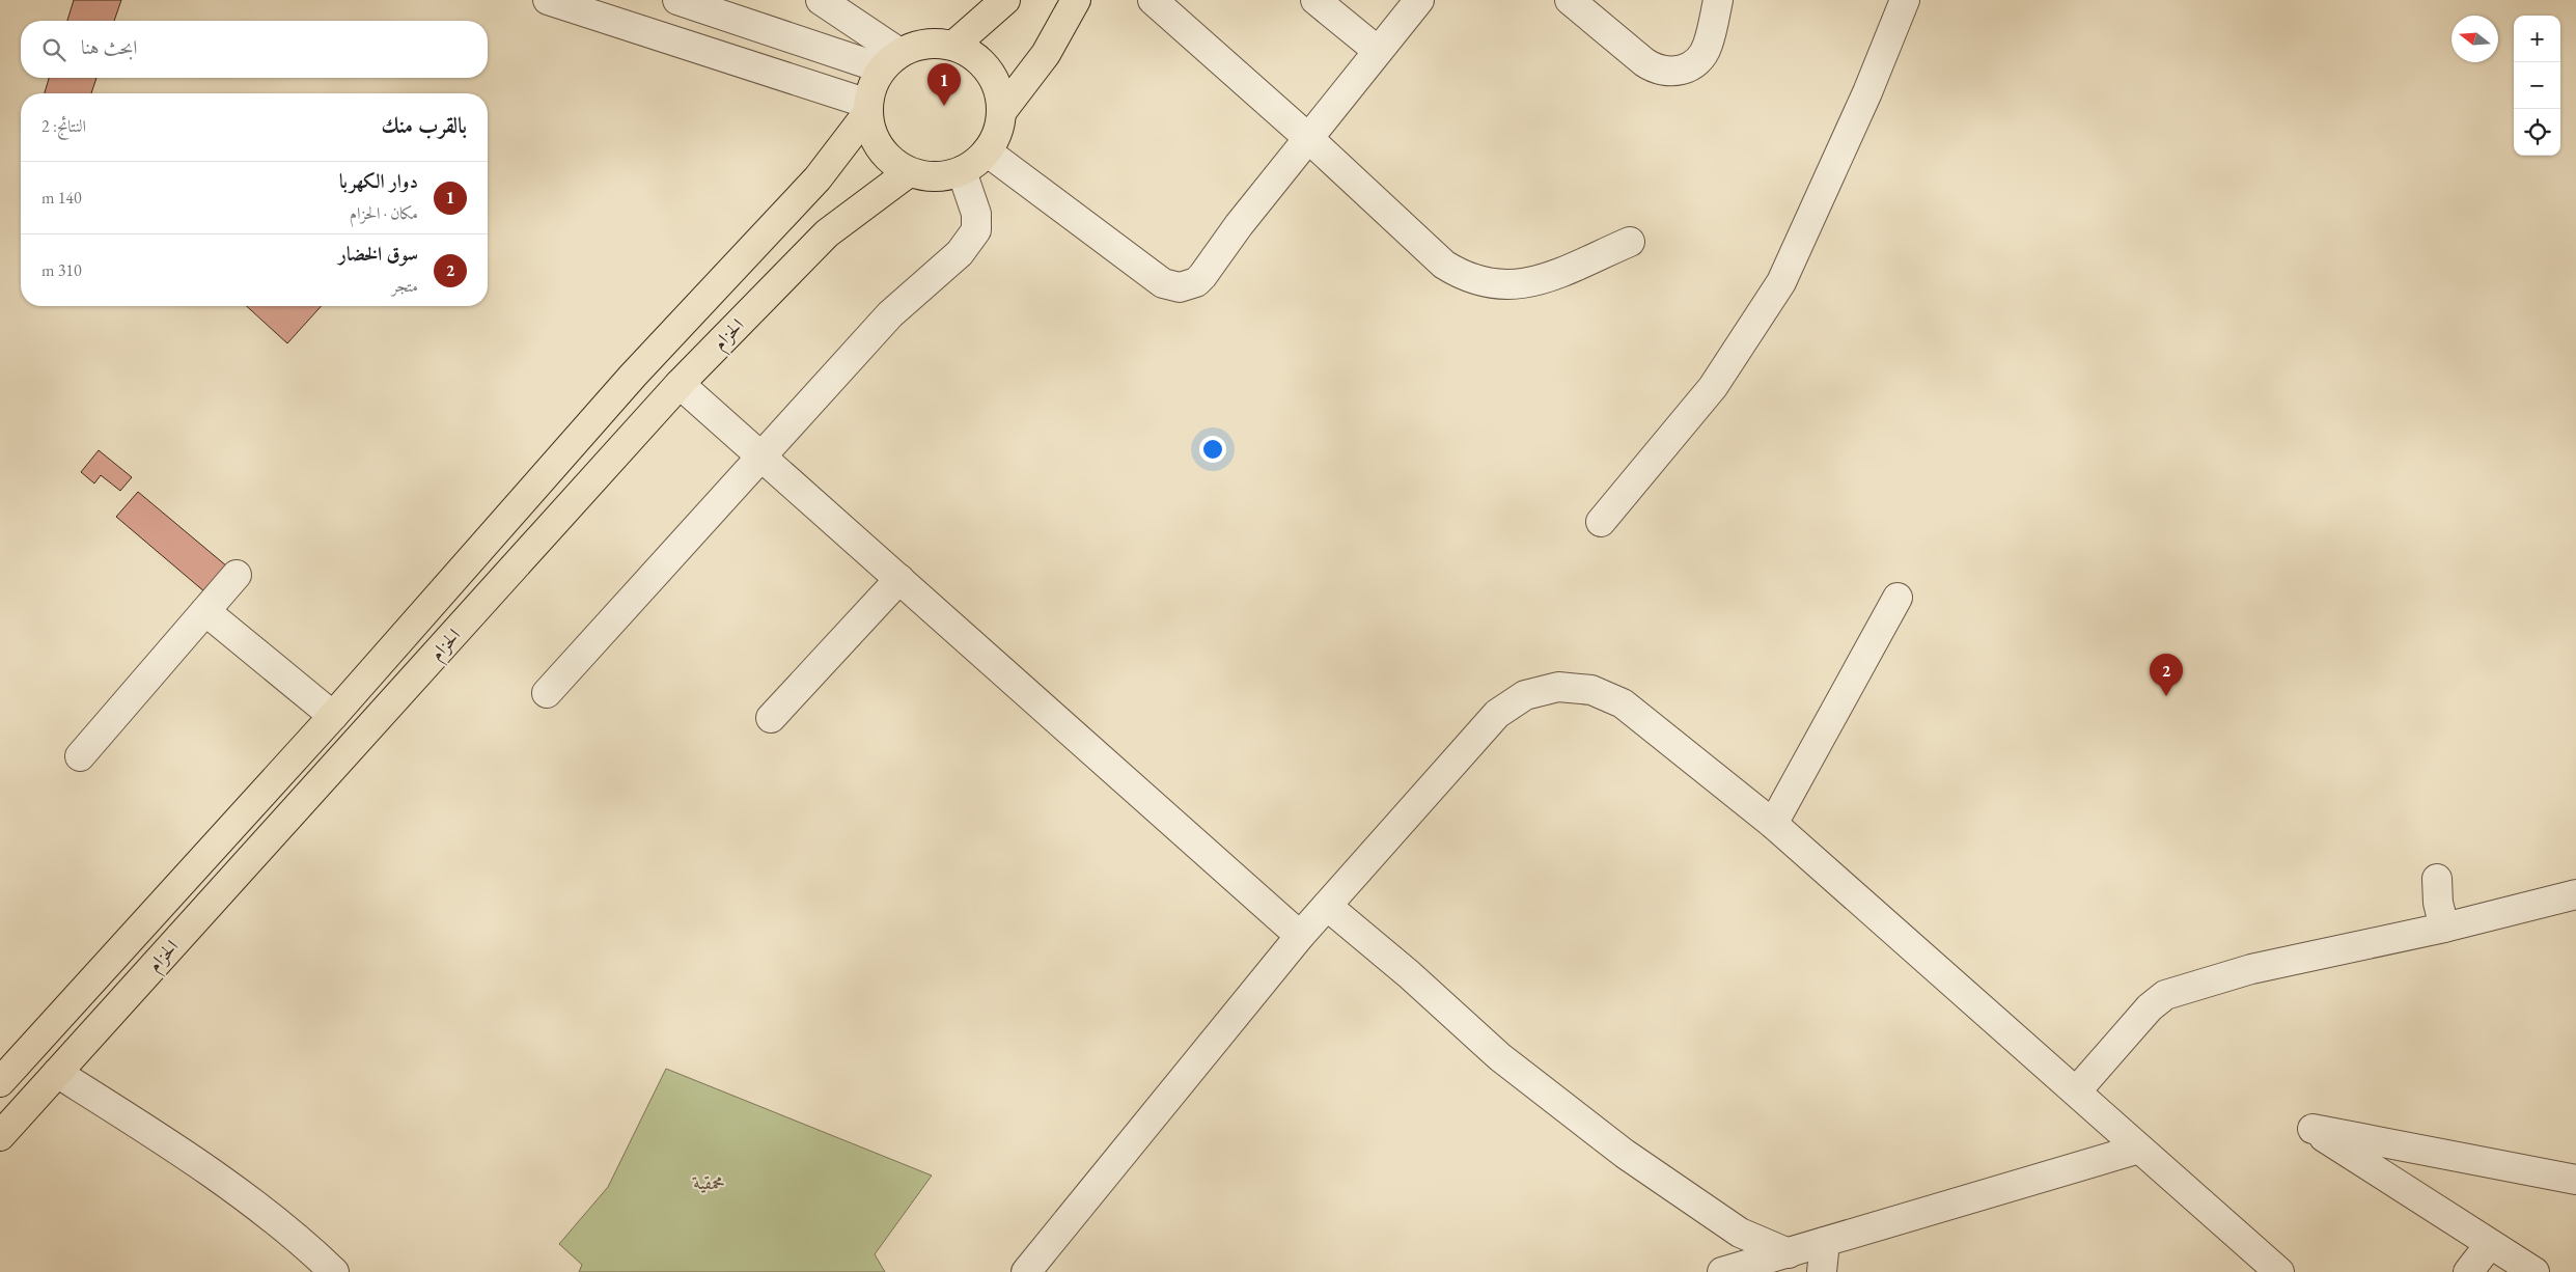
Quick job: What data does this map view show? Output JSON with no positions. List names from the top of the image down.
{
  "streets": {
    "main road": ["الحزام"]
  },
  "parks": ["محمقية"],
  "north": "left",
  "page": {
    "map_buttons": ["+", "−"],
    "search": "ابحث هنا",
    "pins": ["1", "2"],
    "heading": ["بالقرب منك", "النتائج: 2"],
    "list": [
      {
        "mark": "1",
        "name": "دوار الكهربا",
        "note": "مكان · الحزام",
        "value": "140 m"
      },
      {
        "mark": "2",
        "name": "سوق الخضار",
        "note": "متجر",
        "value": "310 m"
      }
    ]
  }
}
